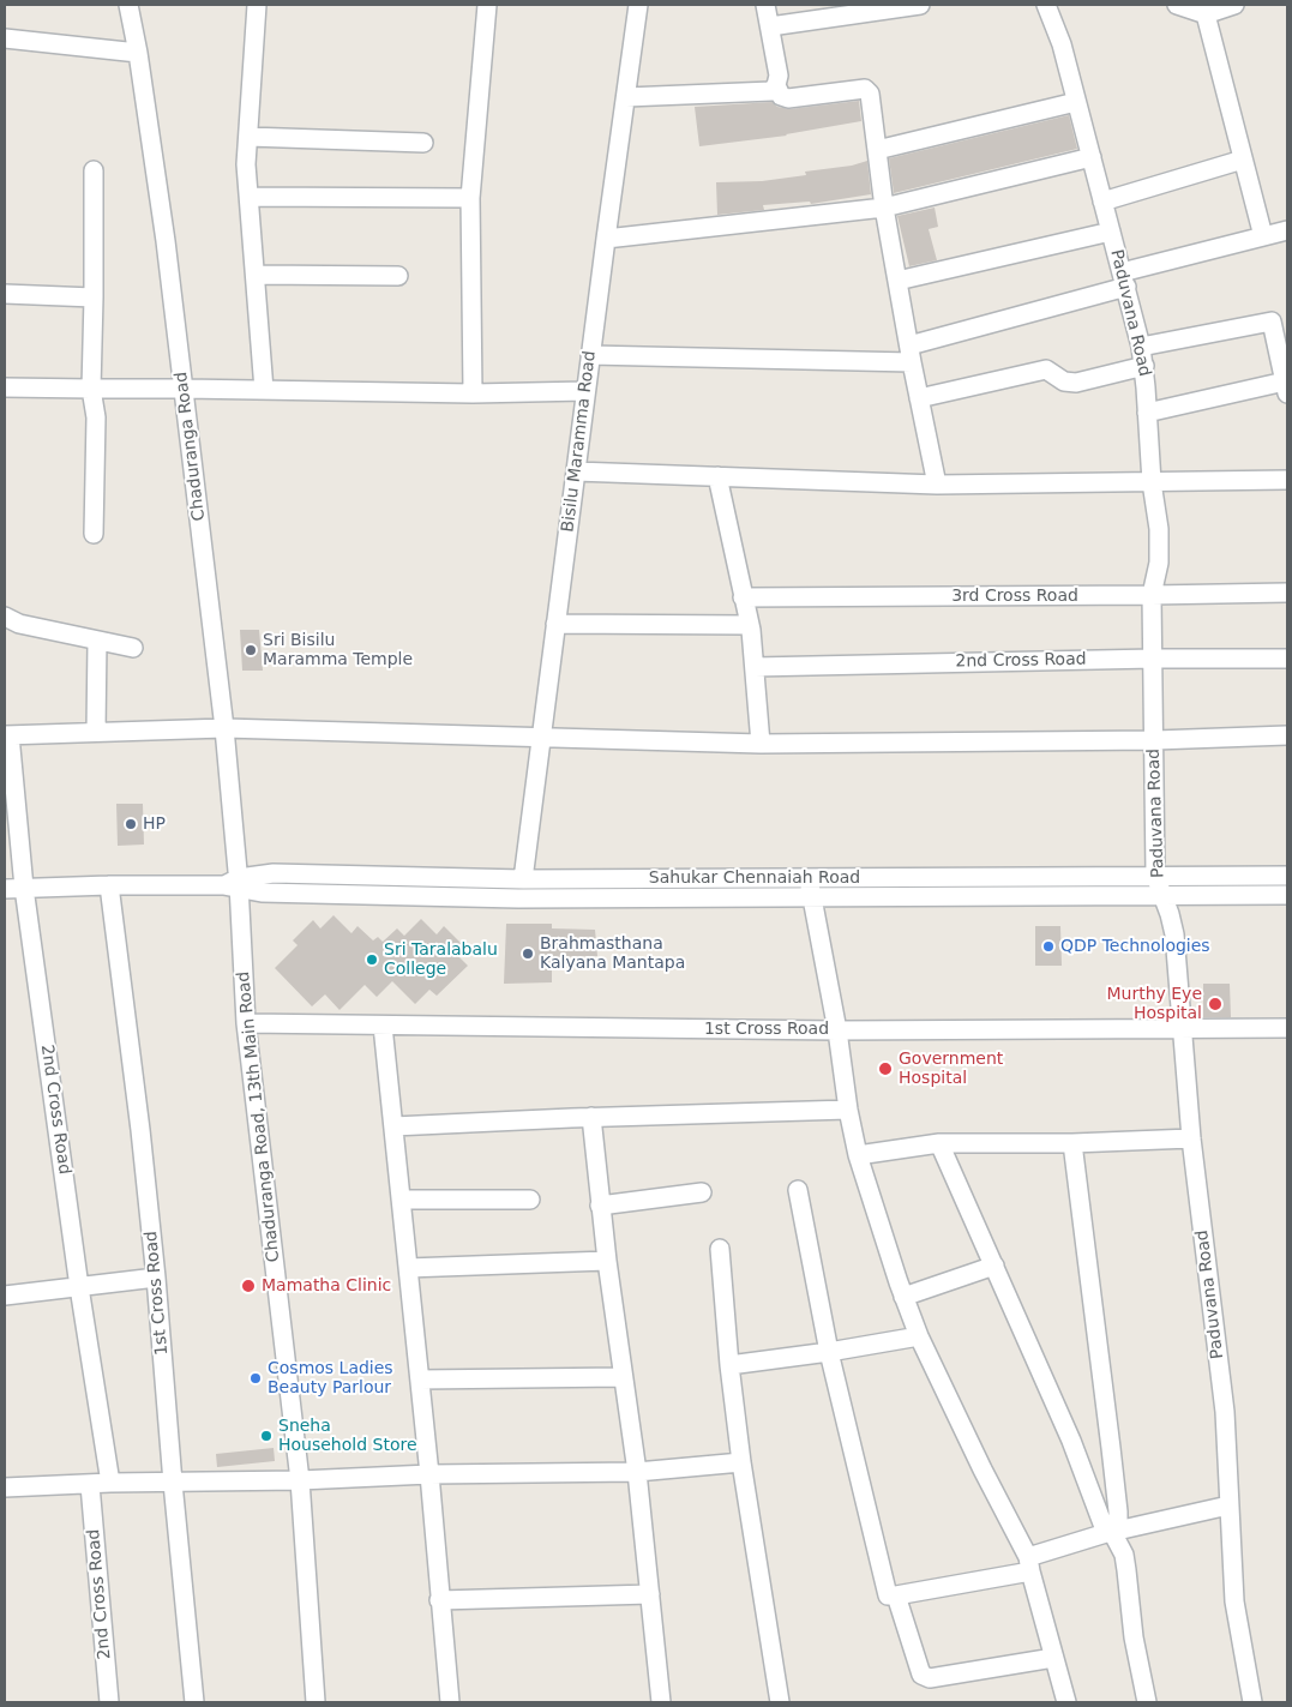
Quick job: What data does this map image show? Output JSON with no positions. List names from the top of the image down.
{
  "streets": {
    "street": [
      "Paduvana Road",
      "Bisilu Maramma Road",
      "Chaduranga Road",
      "3rd Cross Road",
      "2nd Cross Road",
      "Sahukar Chennaiah Road",
      "1st Cross Road",
      "Chaduranga Road, 13th Main Road"
    ]
  },
  "crossings": [
    ["Paduvana Road", "3rd Cross Road"],
    ["Paduvana Road", "2nd Cross Road"],
    ["Paduvana Road", "Sahukar Chennaiah Road"],
    ["Paduvana Road", "1st Cross Road"],
    ["Bisilu Maramma Road", "Sahukar Chennaiah Road"],
    ["Chaduranga Road", "Sahukar Chennaiah Road"],
    ["Chaduranga Road", "Chaduranga Road, 13th Main Road"],
    ["2nd Cross Road", "Sahukar Chennaiah Road"],
    ["Sahukar Chennaiah Road", "1st Cross Road"],
    ["Sahukar Chennaiah Road", "Chaduranga Road, 13th Main Road"],
    ["1st Cross Road", "Chaduranga Road, 13th Main Road"]
  ],
  "places": [
    "Sri Bisilu Maramma Temple",
    "HP",
    "QDP Technologies",
    "Brahmasthana Kalyana Mantapa",
    "Sri Taralabalu College",
    "Murthy Eye Hospital",
    "Government Hospital",
    "Mamatha Clinic",
    "Cosmos Ladies Beauty Parlour",
    "Sneha Household Store"
  ]
}
